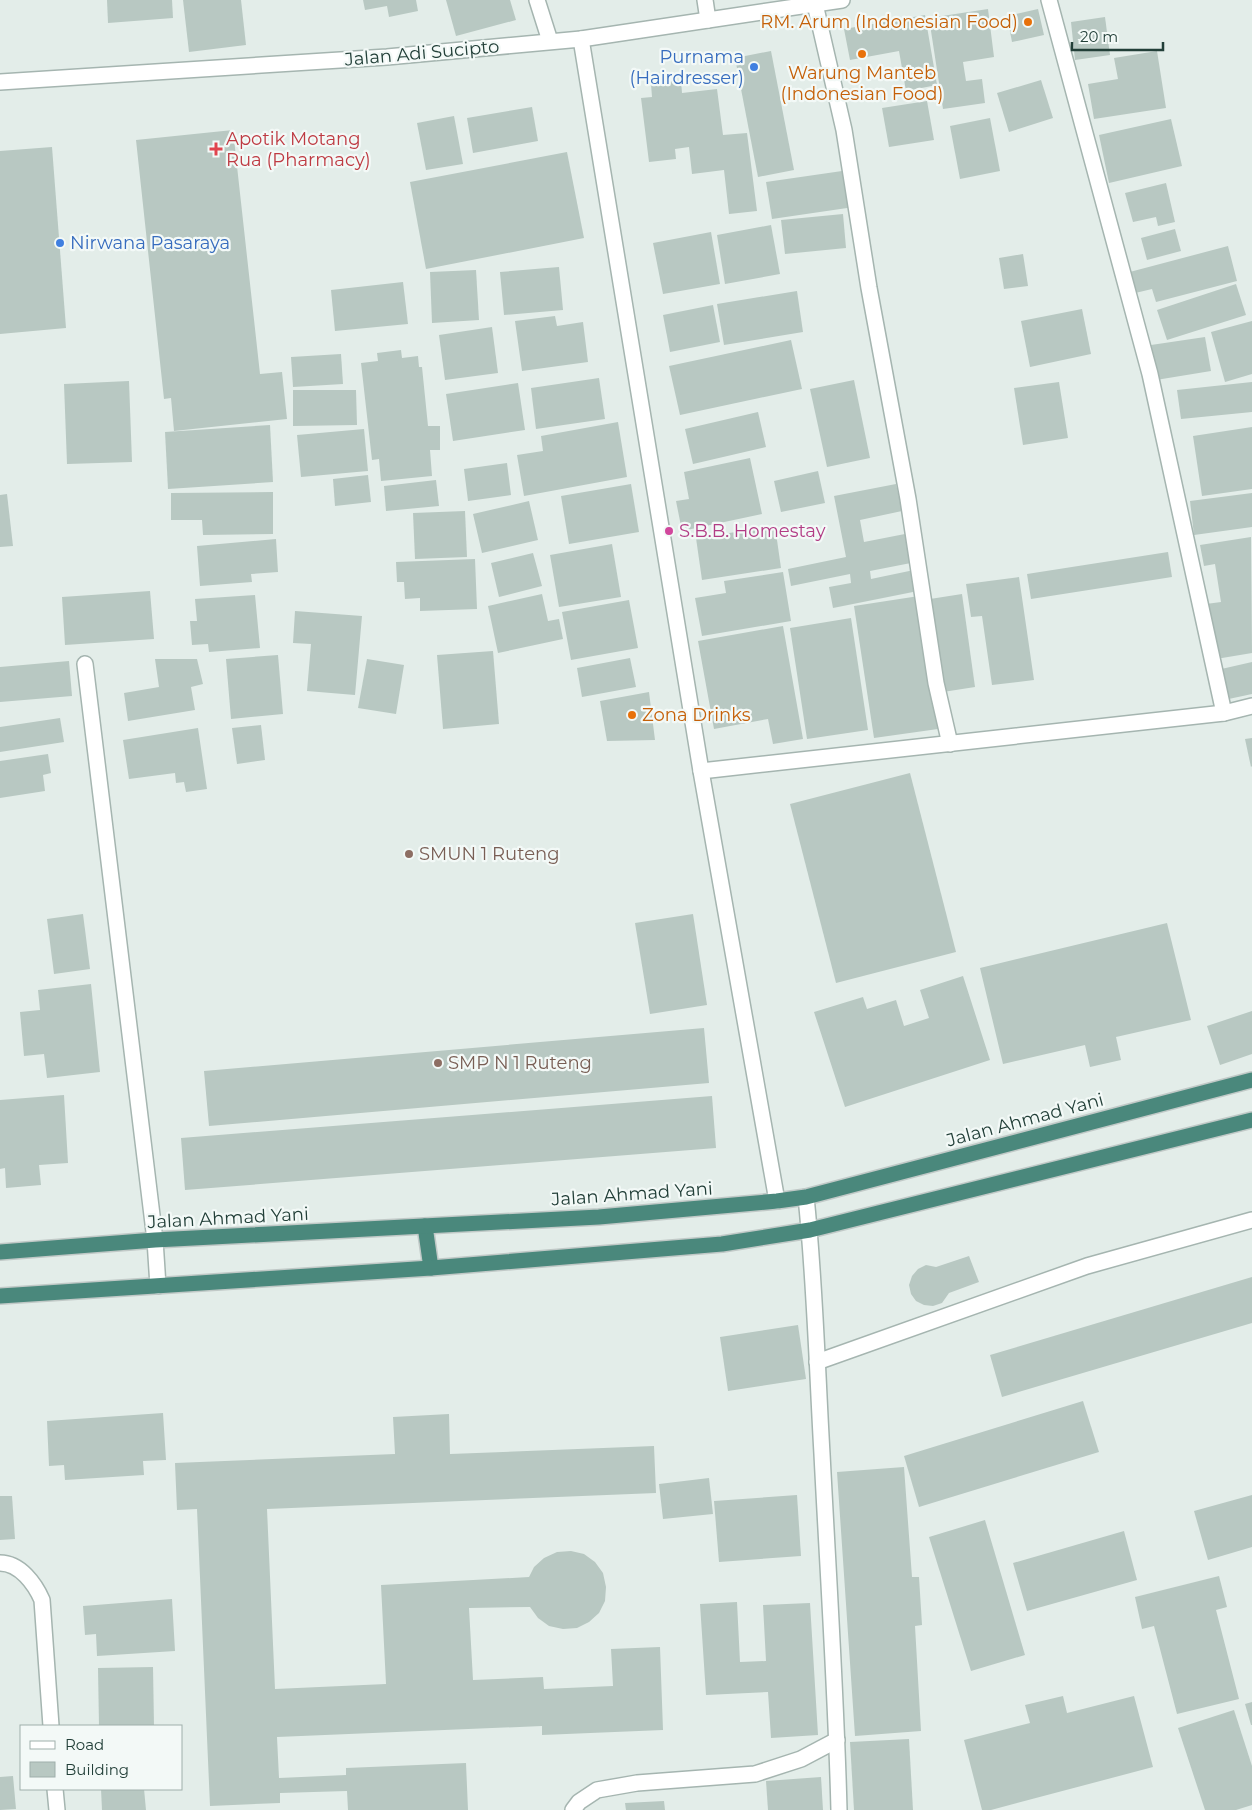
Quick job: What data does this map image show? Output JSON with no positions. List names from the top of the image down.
{
  "streets": {
    "highway": ["Jalan Ahmad Yani"],
    "street": ["Jalan Adi Sucipto"]
  },
  "places": {
    "other": [
      "RM. Arum (Indonesian Food)",
      "Warung Manteb (Indonesian Food)",
      "Purnama (Hairdresser)",
      "Nirwana Pasaraya",
      "S.B.B. Homestay",
      "Zona Drinks",
      "SMUN 1 Ruteng",
      "SMP N 1 Ruteng"
    ],
    "health": ["Apotik Motang Rua (Pharmacy)"]
  },
  "legend": ["Road", "Building"],
  "scale_bar": "20 m"
}
